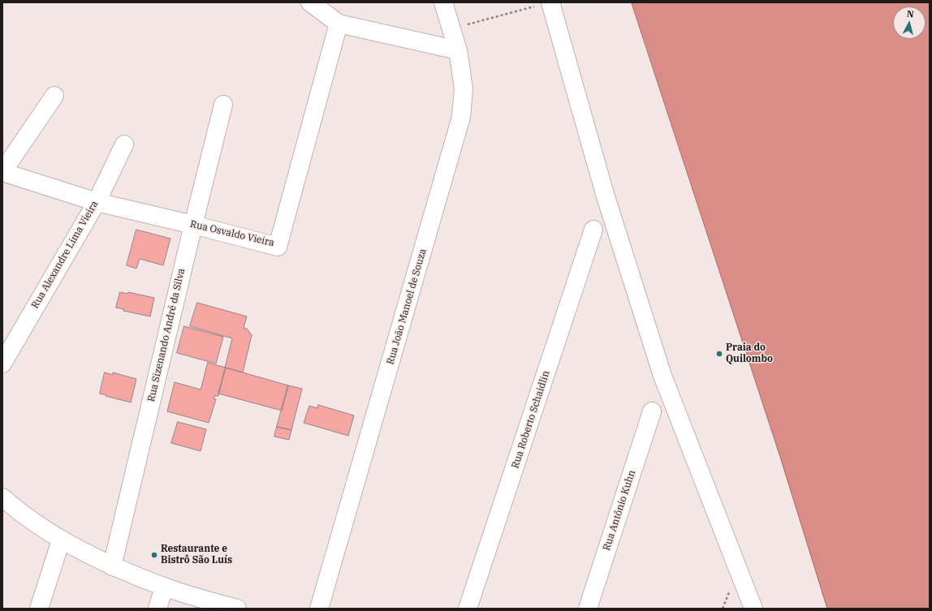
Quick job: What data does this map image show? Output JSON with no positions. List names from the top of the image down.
{
  "streets": {
    "street": [
      "Rua Osvaldo Vieira",
      "Rua Alexandre Lima Vieira",
      "Rua João Manoel de Souza",
      "Rua Sizenando André da Silva",
      "Rua Roberto Schaidlin",
      "Rua Antônio Kuhn"
    ]
  },
  "crossings": [
    ["Rua Osvaldo Vieira", "Rua Alexandre Lima Vieira"],
    ["Rua Osvaldo Vieira", "Rua Sizenando André da Silva"]
  ],
  "places": ["Praia do Quilombo", "Restaurante e Bistrô São Luís"],
  "north": "top"
}
